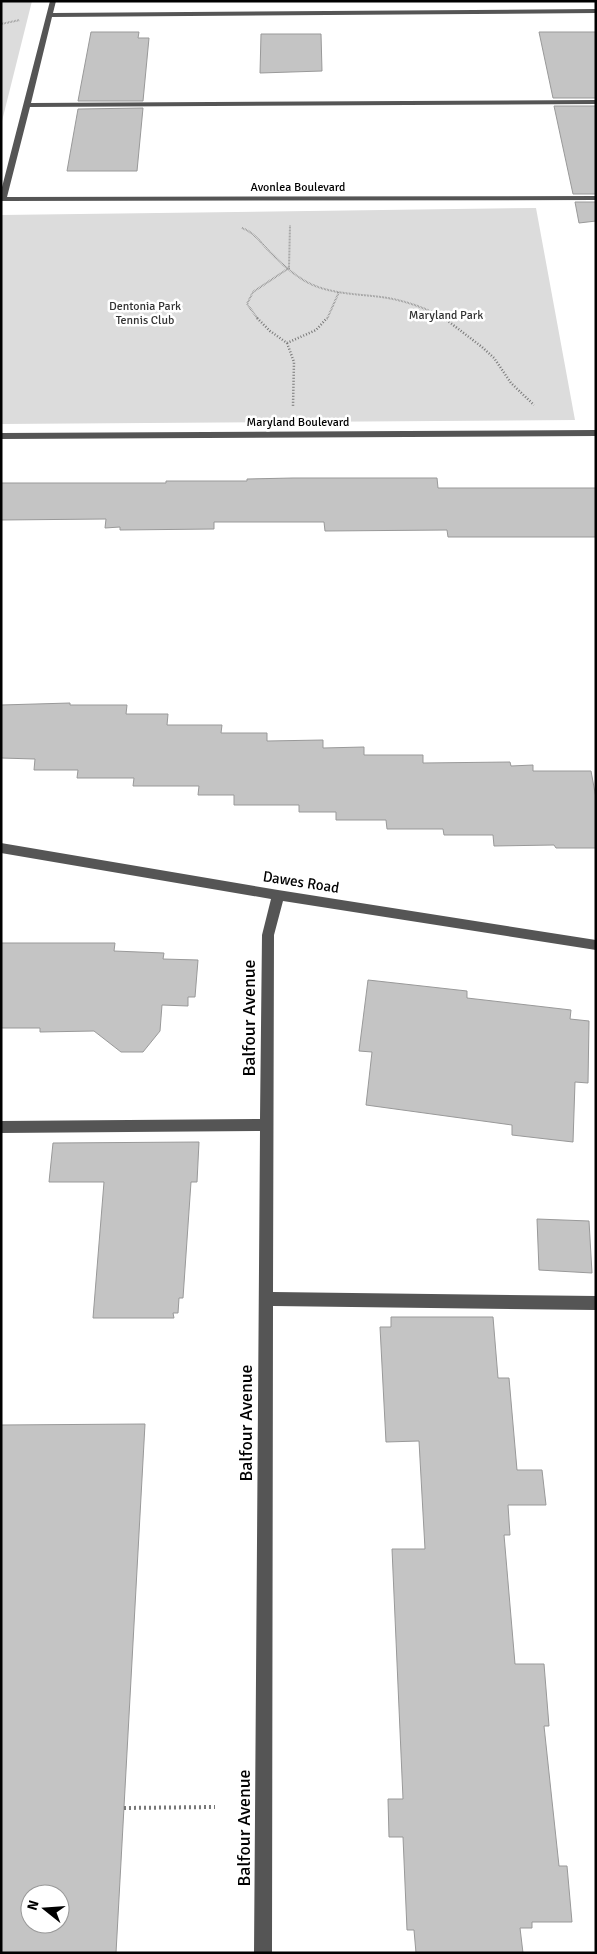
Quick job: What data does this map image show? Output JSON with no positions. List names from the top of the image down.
{
  "streets": {
    "street": [
      "Avonlea Boulevard",
      "Maryland Boulevard",
      "Dawes Road",
      "Balfour Avenue"
    ]
  },
  "crossings": [
    ["Dawes Road", "Balfour Avenue"]
  ],
  "parks": ["Dentonia Park Tennis Club", "Maryland Park"],
  "north": "left"
}
